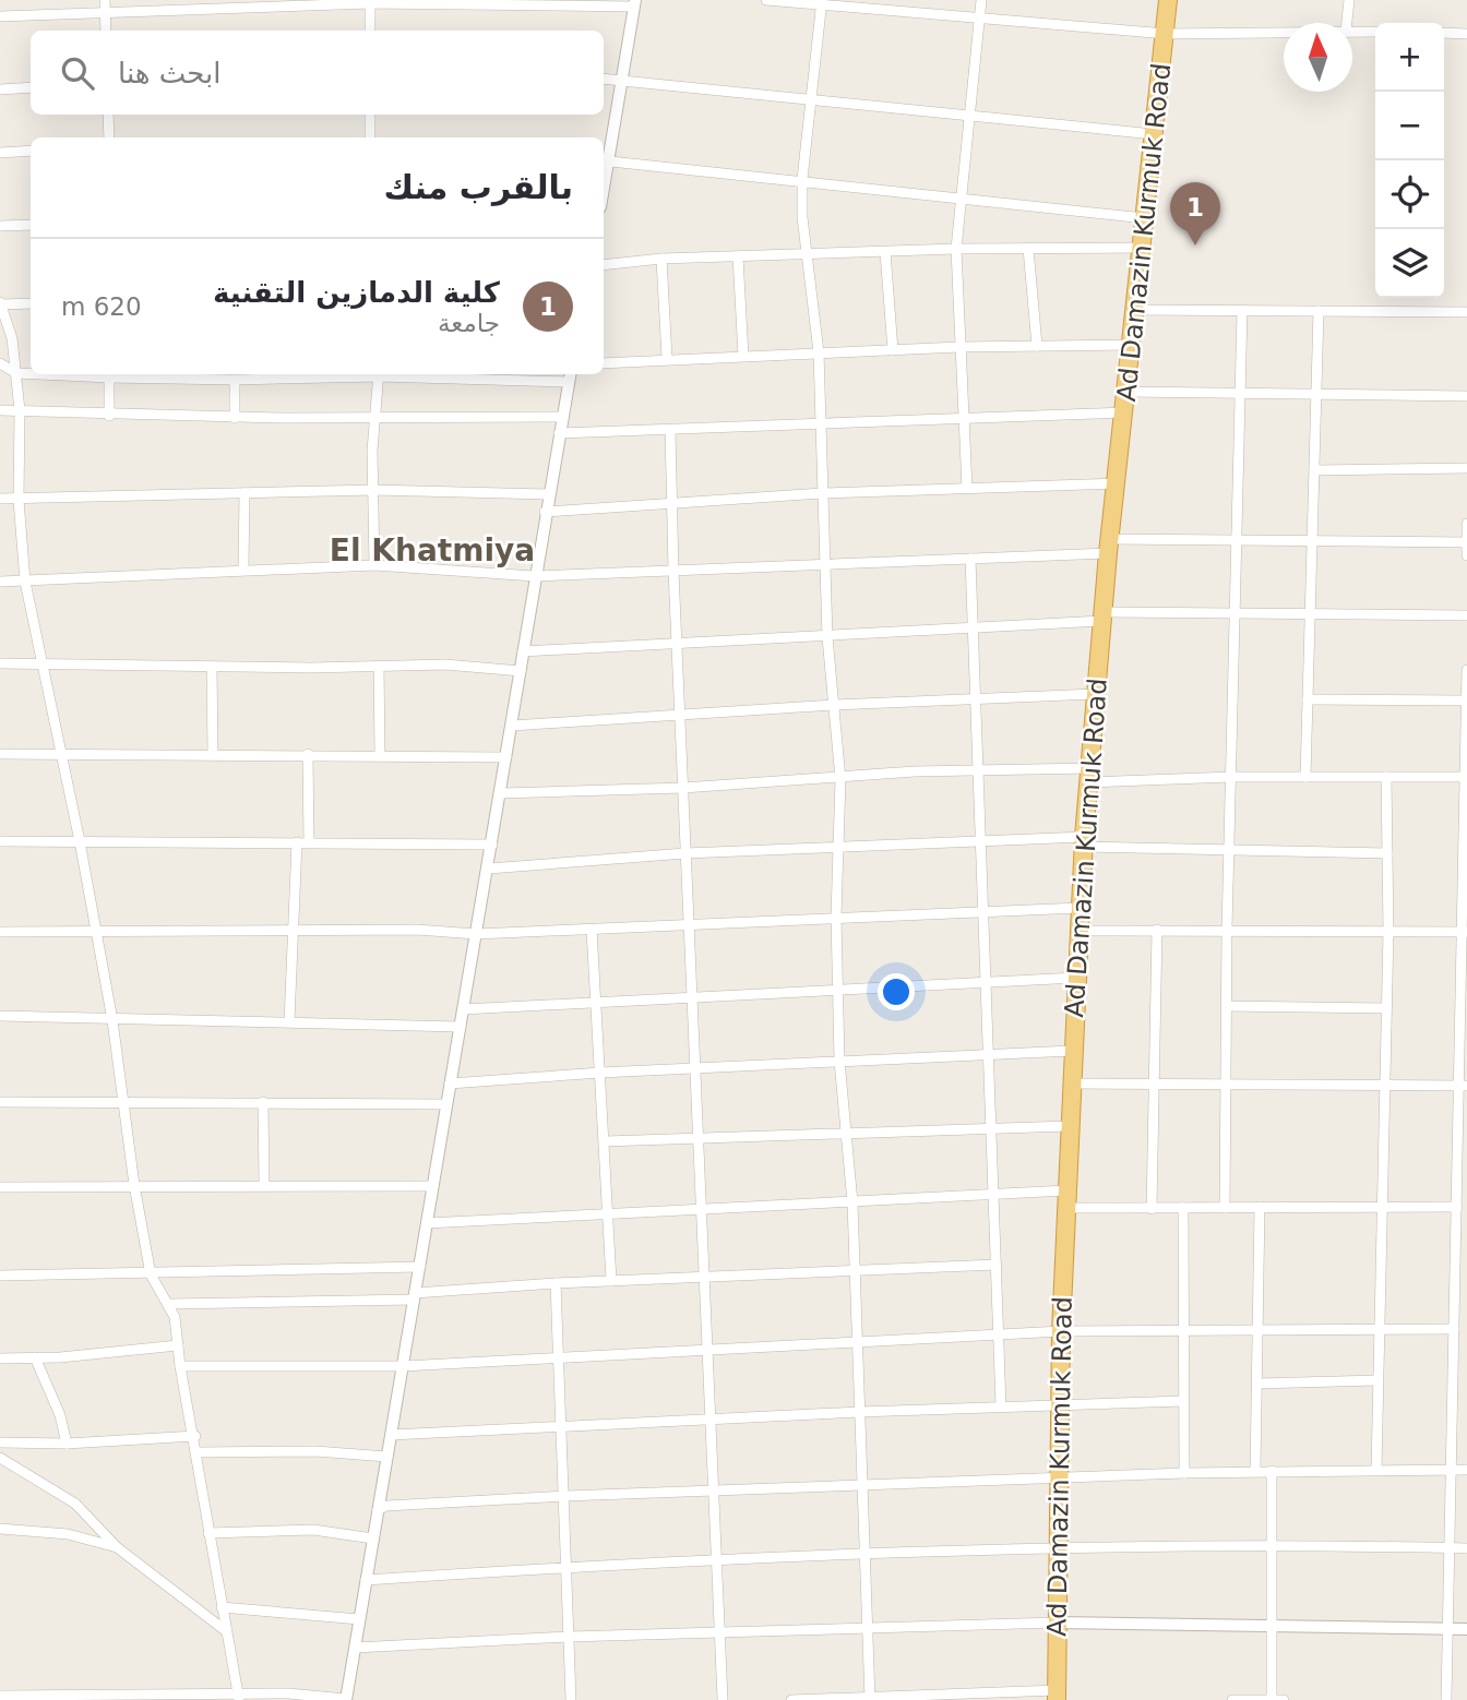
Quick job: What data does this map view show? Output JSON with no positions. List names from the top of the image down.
{
  "streets": {
    "highway": ["Ad Damazin Kurmuk Road"]
  },
  "districts": ["El Khatmiya"],
  "north": "top",
  "page": {
    "map_buttons": ["+", "−"],
    "search": "ابحث هنا",
    "heading": "بالقرب منك",
    "pins": "1",
    "list": [
      {
        "mark": "1",
        "name": "كلية الدمازين التقنية",
        "note": "جامعة",
        "value": "620 m"
      }
    ]
  }
}
